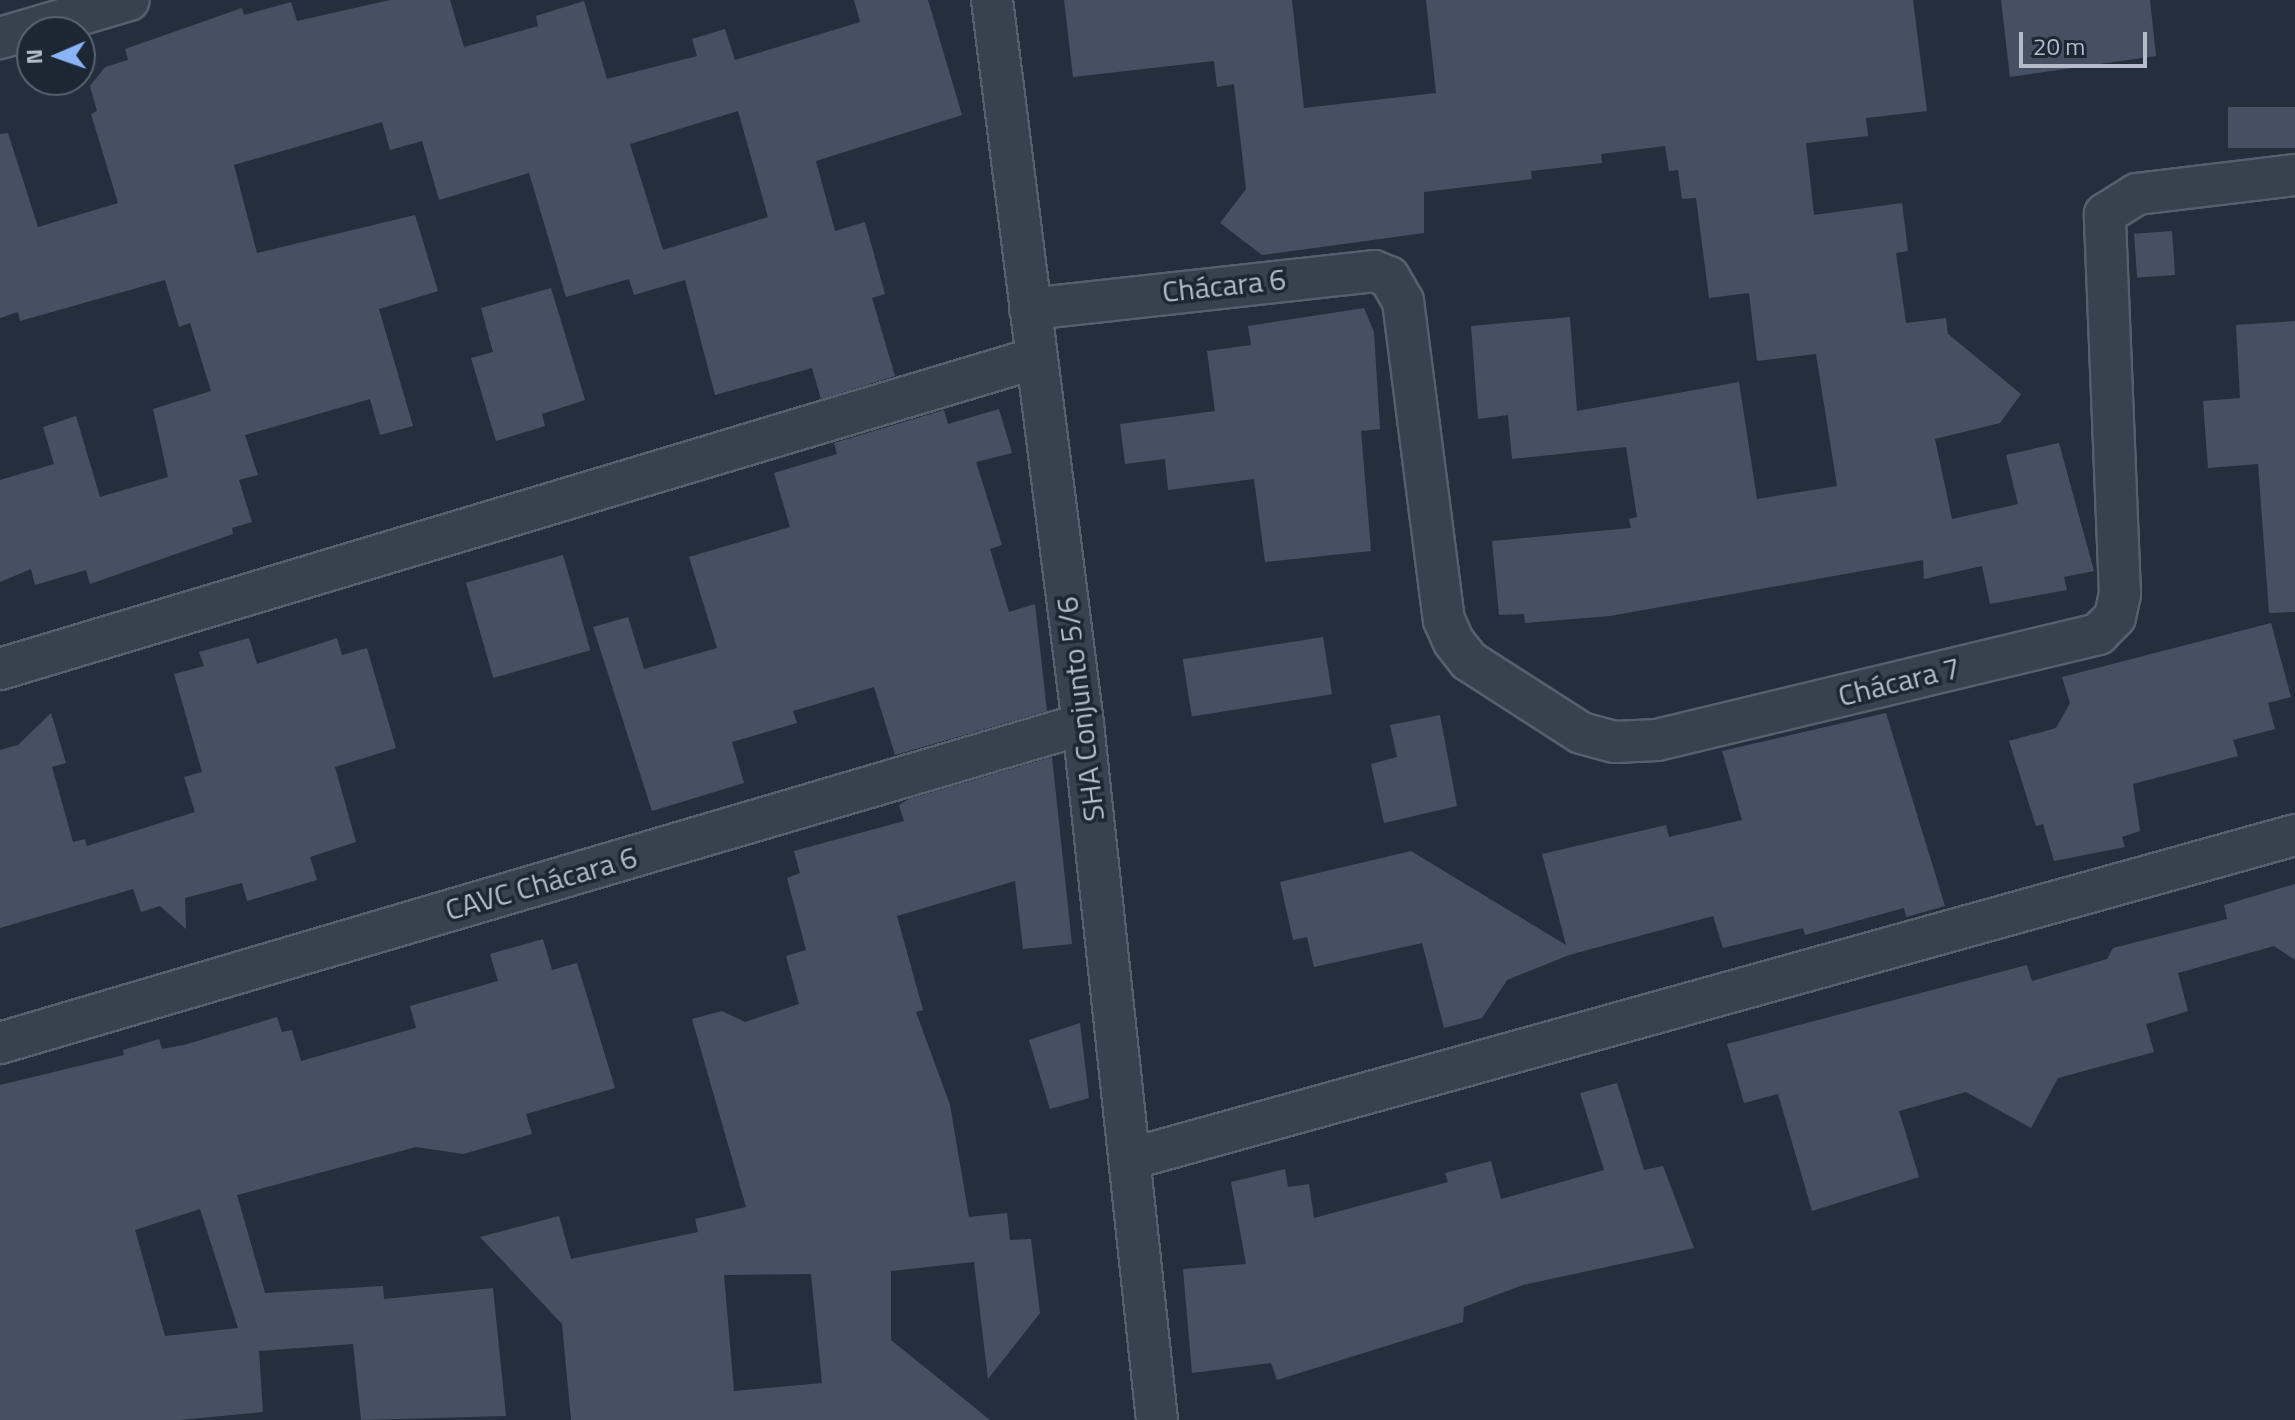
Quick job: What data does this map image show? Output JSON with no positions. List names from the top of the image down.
{
  "streets": {
    "street": [
      "Chácara 6",
      "Chácara 7",
      "SHA Conjunto 5/6",
      "CAVC Chácara 6"
    ]
  },
  "crossings": [
    ["Chácara 6", "Chácara 7"],
    ["Chácara 6", "SHA Conjunto 5/6"],
    ["SHA Conjunto 5/6", "CAVC Chácara 6"]
  ],
  "scale_bar": "20 m",
  "north": "left"
}
